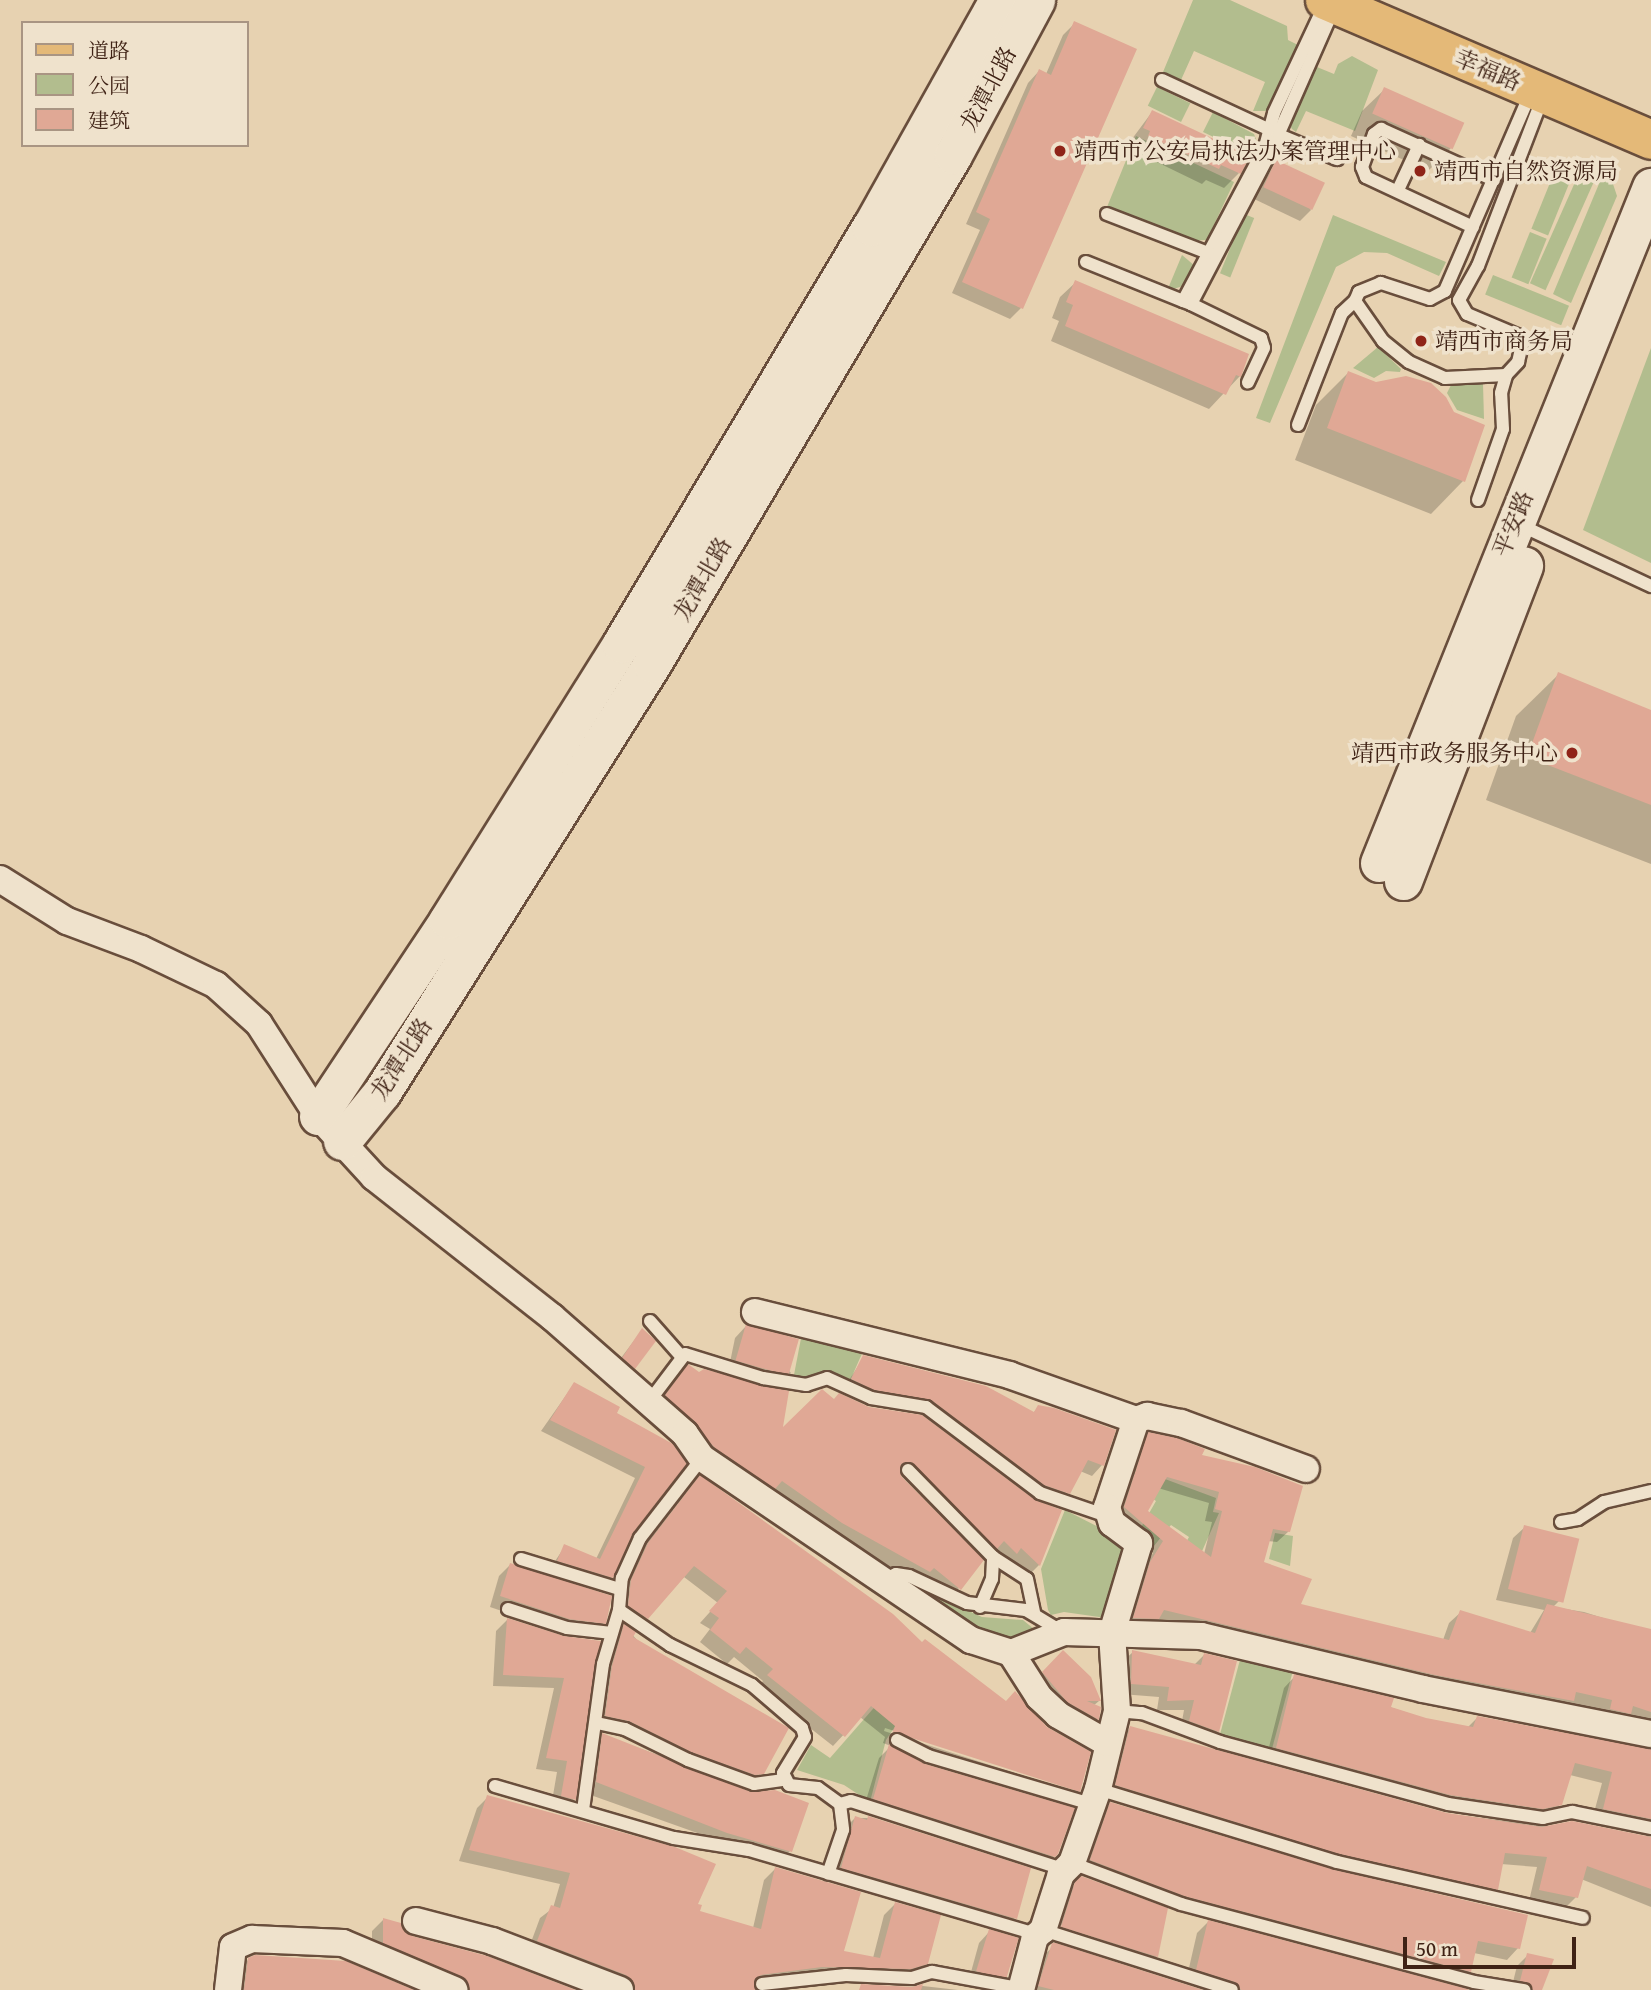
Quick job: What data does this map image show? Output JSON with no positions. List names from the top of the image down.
{
  "streets": {
    "main road": ["幸福路", "龙潭北路", "平安路"]
  },
  "places": [
    "靖西市公安局执法办案管理中心",
    "靖西市自然资源局",
    "靖西市商务局",
    "靖西市政务服务中心"
  ],
  "legend": ["道路", "公园", "建筑"],
  "scale_bar": "50 m"
}
